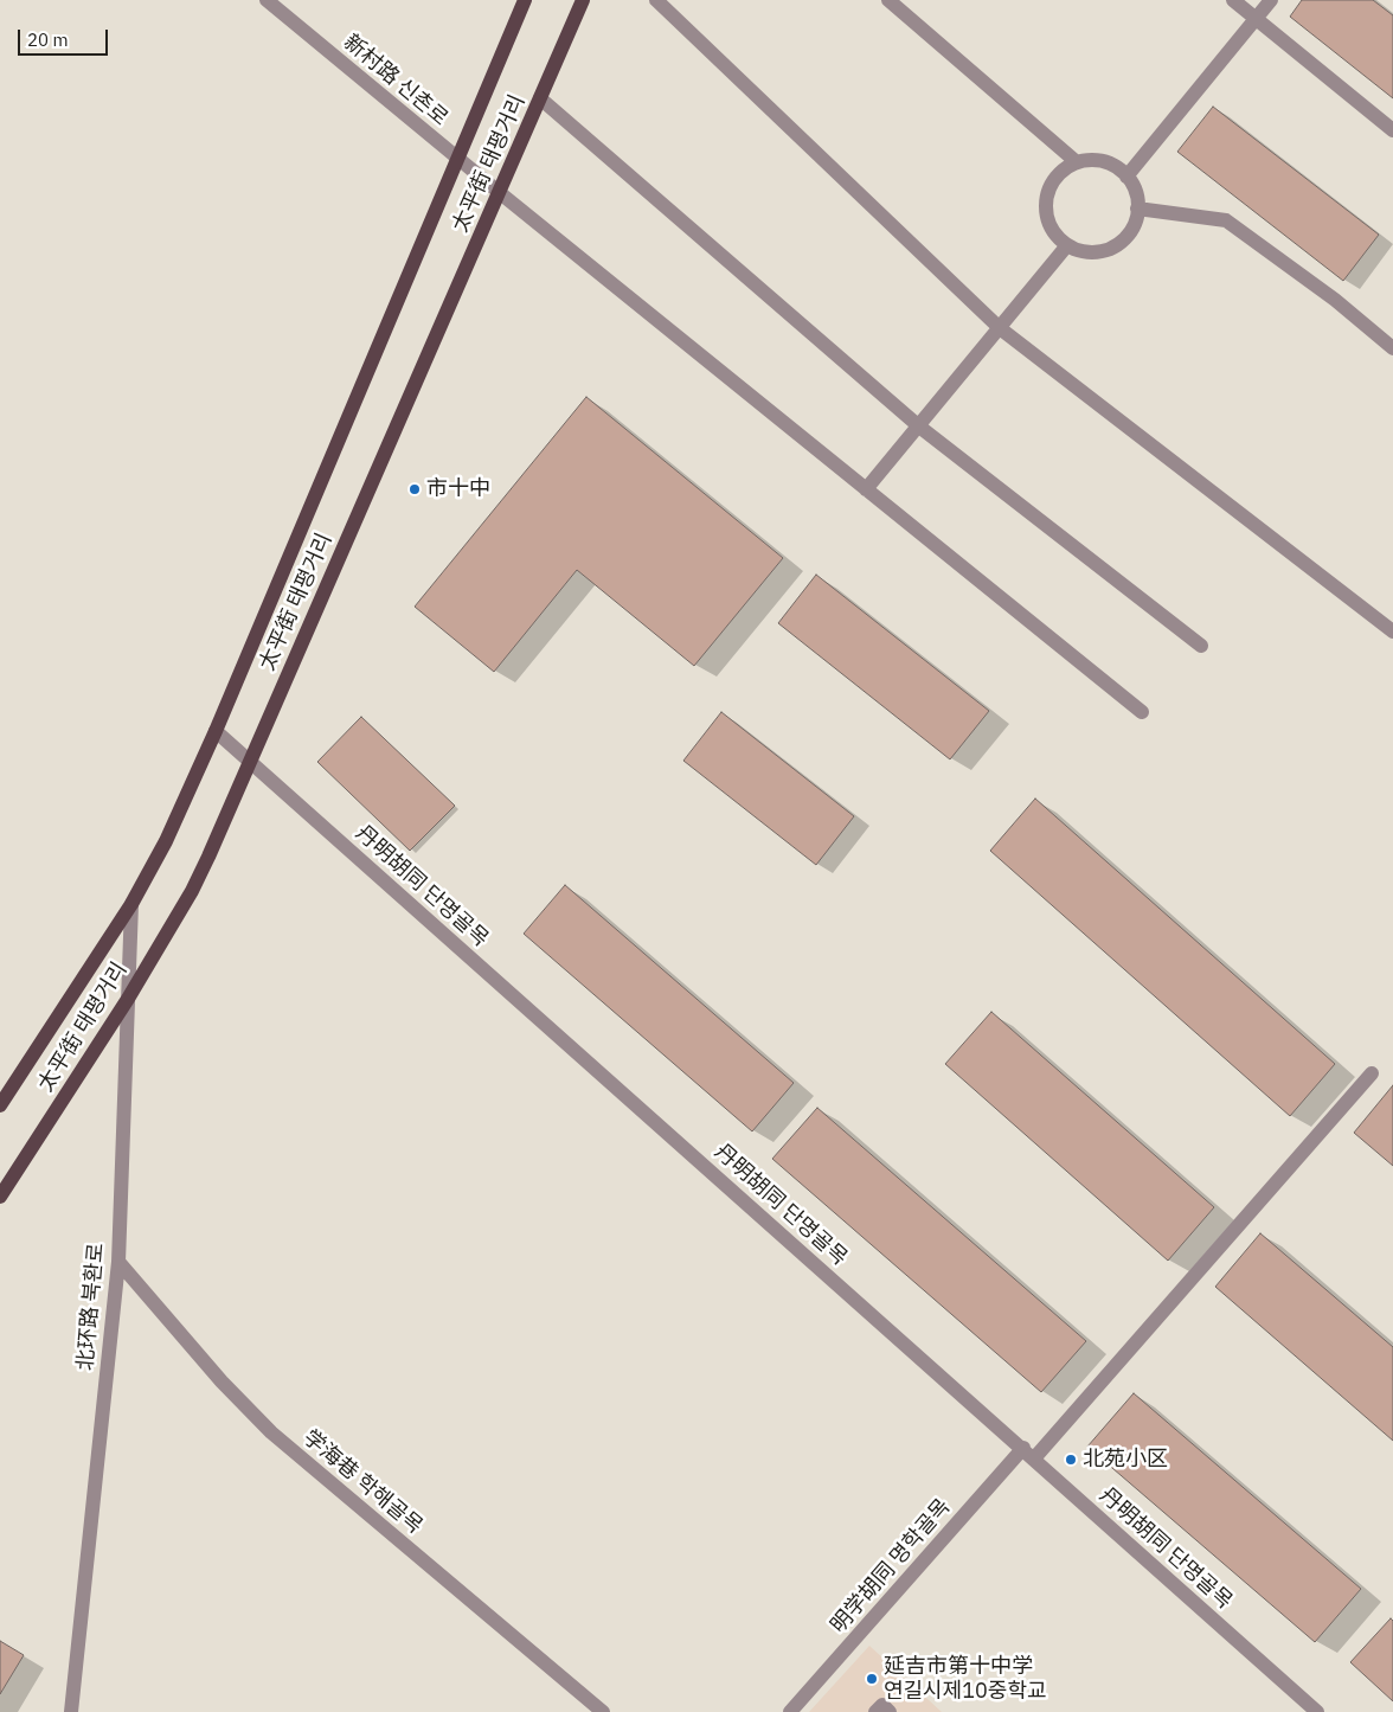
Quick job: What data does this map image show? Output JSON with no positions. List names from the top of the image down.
{
  "streets": {
    "main road": ["太平街 태평거리"],
    "street": [
      "新村路 신촌로",
      "丹明胡同 단명골목",
      "北环路 북환로",
      "学海巷 학해골목",
      "明学胡同 명학골목"
    ]
  },
  "crossings": [
    ["新村路 신촌로", "太平街 태평거리"],
    ["太平街 태평거리", "丹明胡同 단명골목"],
    ["太平街 태평거리", "北环路 북환로"],
    ["丹明胡同 단명골목", "明学胡同 명학골목"],
    ["北环路 북환로", "学海巷 학해골목"]
  ],
  "places": ["市十中", "北苑小区", "延吉市第十中学 연길시제10중학교"],
  "scale_bar": "20 m"
}
